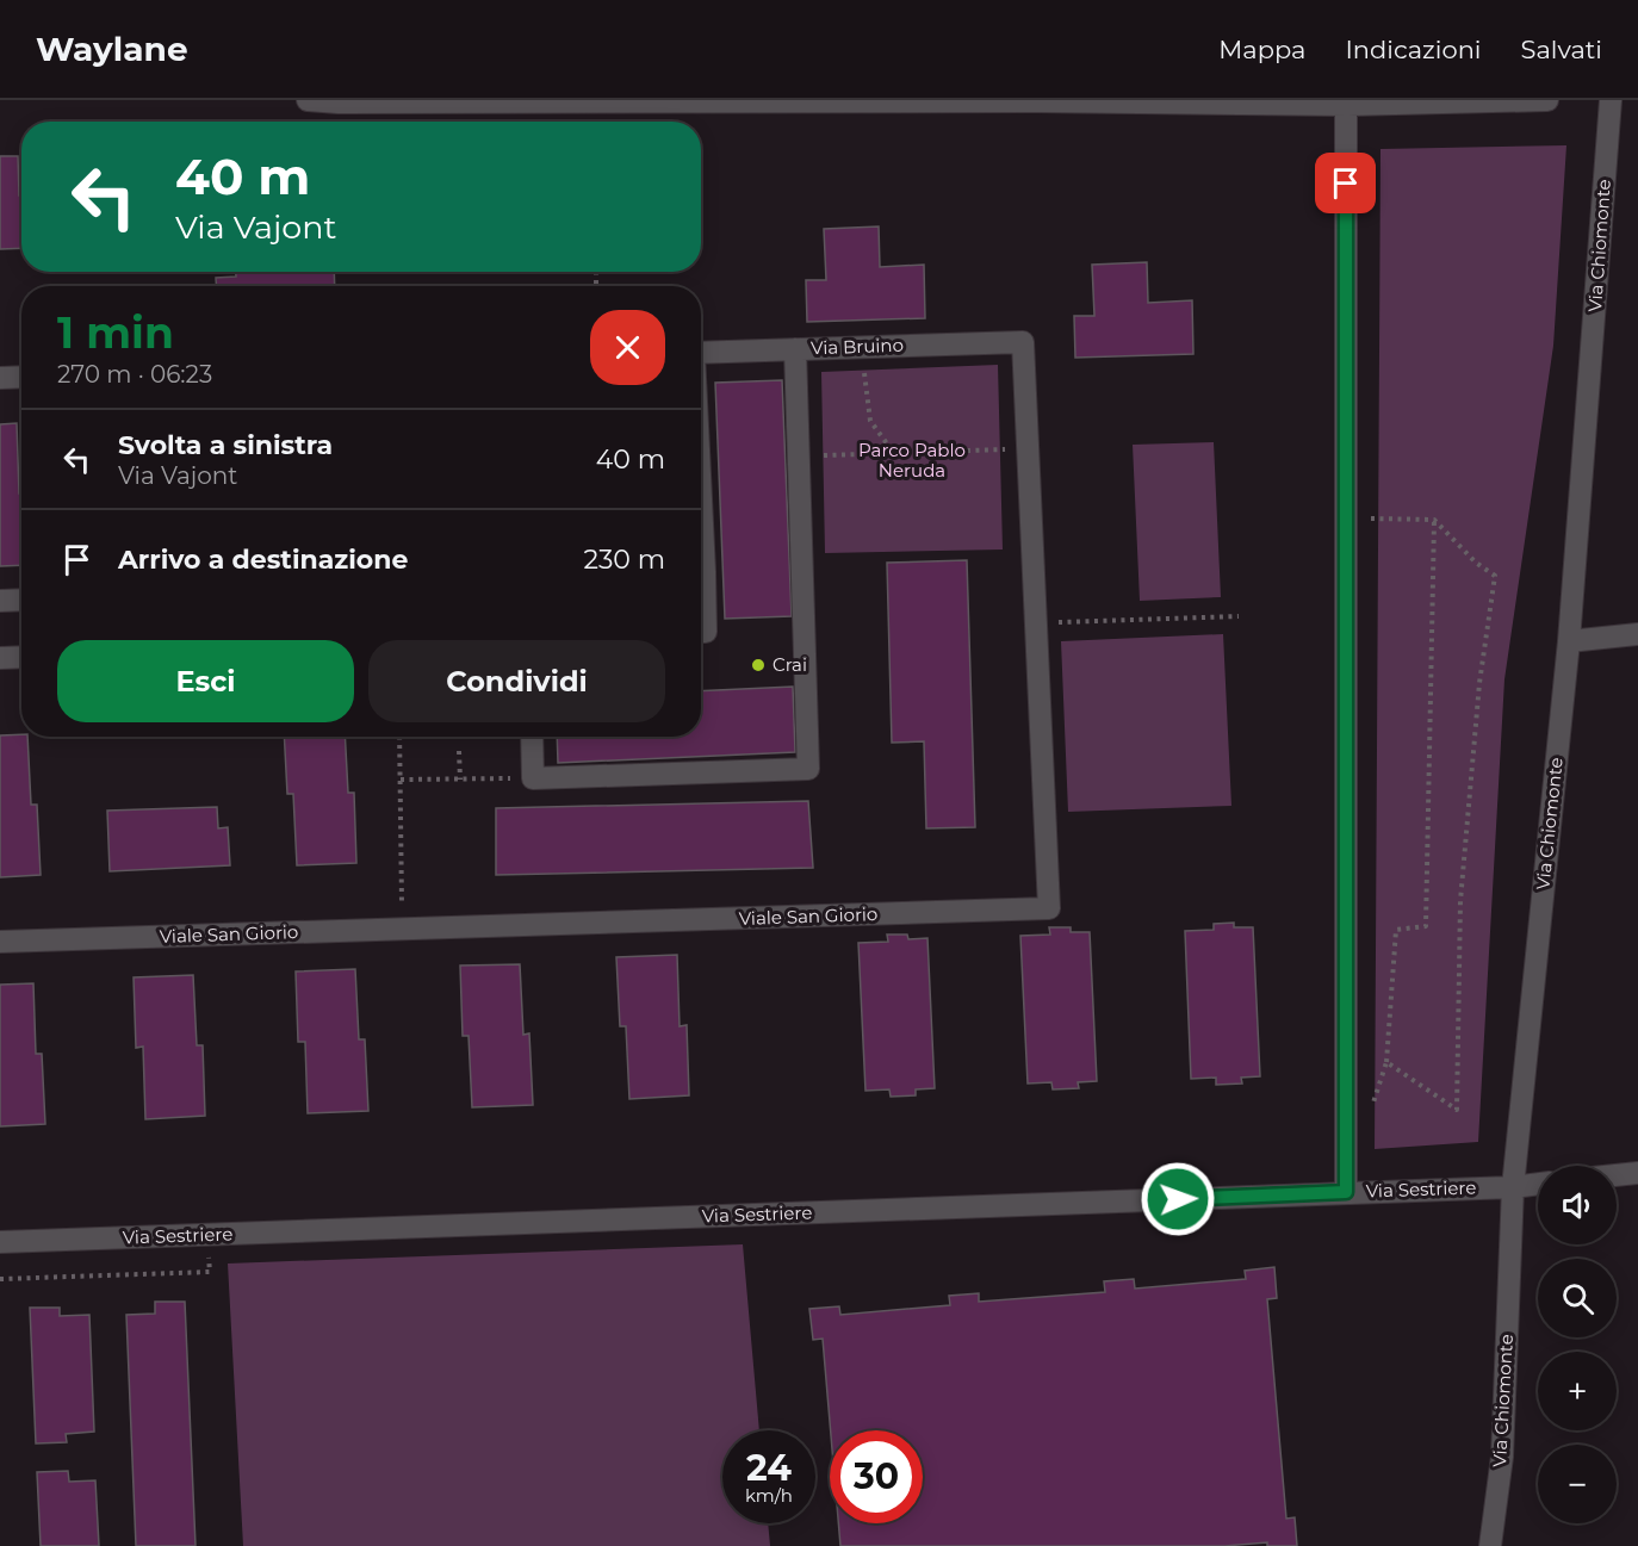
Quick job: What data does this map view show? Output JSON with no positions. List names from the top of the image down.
{
  "streets": {
    "street": [
      "Via Chiomonte",
      "Via Bruino",
      "Viale San Giorio",
      "Via Sestriere"
    ]
  },
  "crossings": [
    ["Via Chiomonte", "Via Sestriere"],
    ["Via Bruino", "Viale San Giorio"]
  ],
  "parks": ["Parco Pablo Neruda"],
  "places": ["Crai"],
  "page": {
    "header": "Waylane",
    "nav": ["Mappa", "Indicazioni", "Salvati"],
    "turn": ["40 m", "Via Vajont"],
    "heading": ["1 min", "270 m · 06:23"],
    "list": [
      {
        "name": "Svolta a sinistra",
        "note": "Via Vajont",
        "value": "40 m"
      },
      {
        "name": "Arrivo a destinazione",
        "value": "230 m"
      }
    ],
    "buttons": ["Esci", "Condividi"],
    "map_buttons": ["+", "−"],
    "speed": "24 km/h",
    "limit": "30"
  }
}
